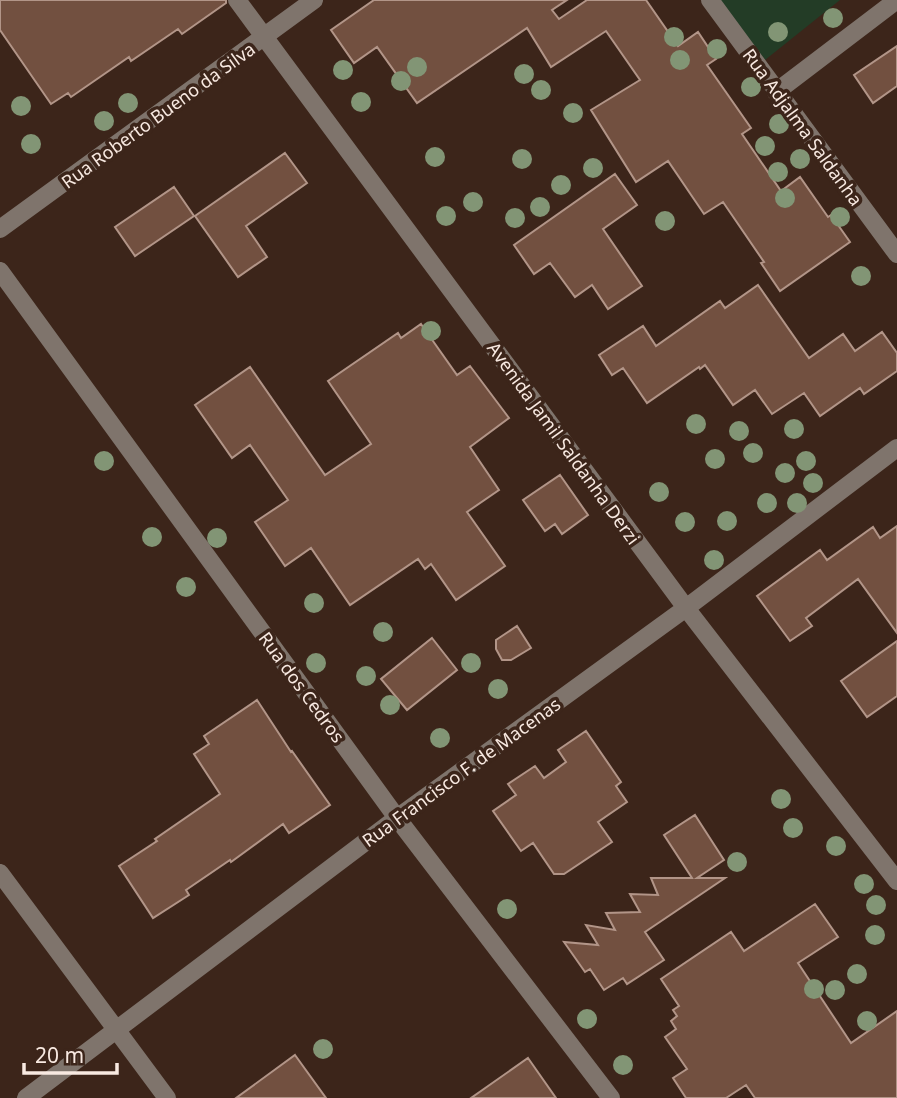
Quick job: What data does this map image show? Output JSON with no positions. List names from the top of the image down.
{
  "streets": {
    "street": [
      "Rua Roberto Bueno da Silva",
      "Rua Adjalma Saldanha",
      "Avenida Jamil Saldanha Derzi",
      "Rua dos Cedros",
      "Rua Francisco F. de Macenas"
    ]
  },
  "crossings": [
    ["Rua Roberto Bueno da Silva", "Avenida Jamil Saldanha Derzi"],
    ["Avenida Jamil Saldanha Derzi", "Rua Francisco F. de Macenas"],
    ["Rua dos Cedros", "Rua Francisco F. de Macenas"]
  ],
  "scale_bar": "20 m"
}
